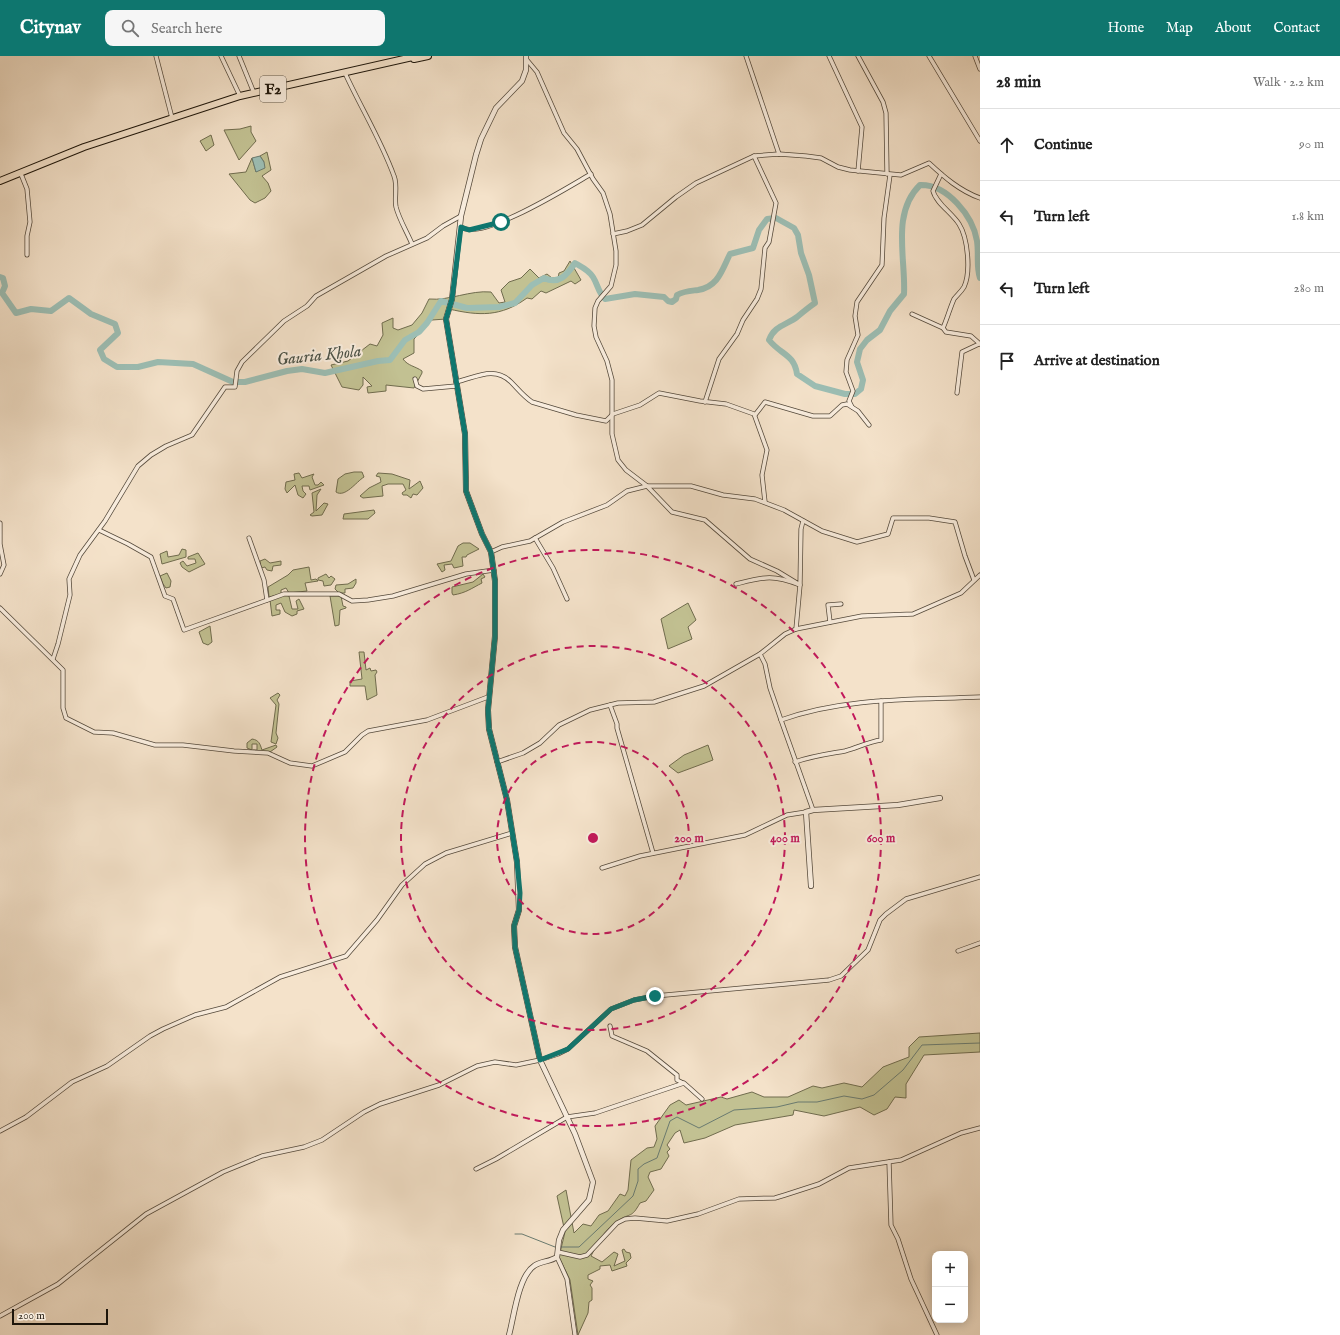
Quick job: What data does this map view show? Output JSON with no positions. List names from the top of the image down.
{
  "streets": {
    "main road": ["F2"]
  },
  "water": ["Gauria Khola"],
  "scale_bar": "200 m",
  "page": {
    "header": "Citynav",
    "search": "Search here",
    "nav": [
      "Home",
      "Map",
      "About",
      "Contact"
    ],
    "heading": ["28 min", "Walk · 2.2 km"],
    "list": [
      ["Continue", "90 m"],
      ["Turn left", "1.8 km"],
      ["Turn left", "280 m"],
      "Arrive at destination"
    ],
    "map_buttons": ["+", "−"],
    "scale": "200 m"
  },
  "rings": ["200 m", "400 m", "600 m"]
}
